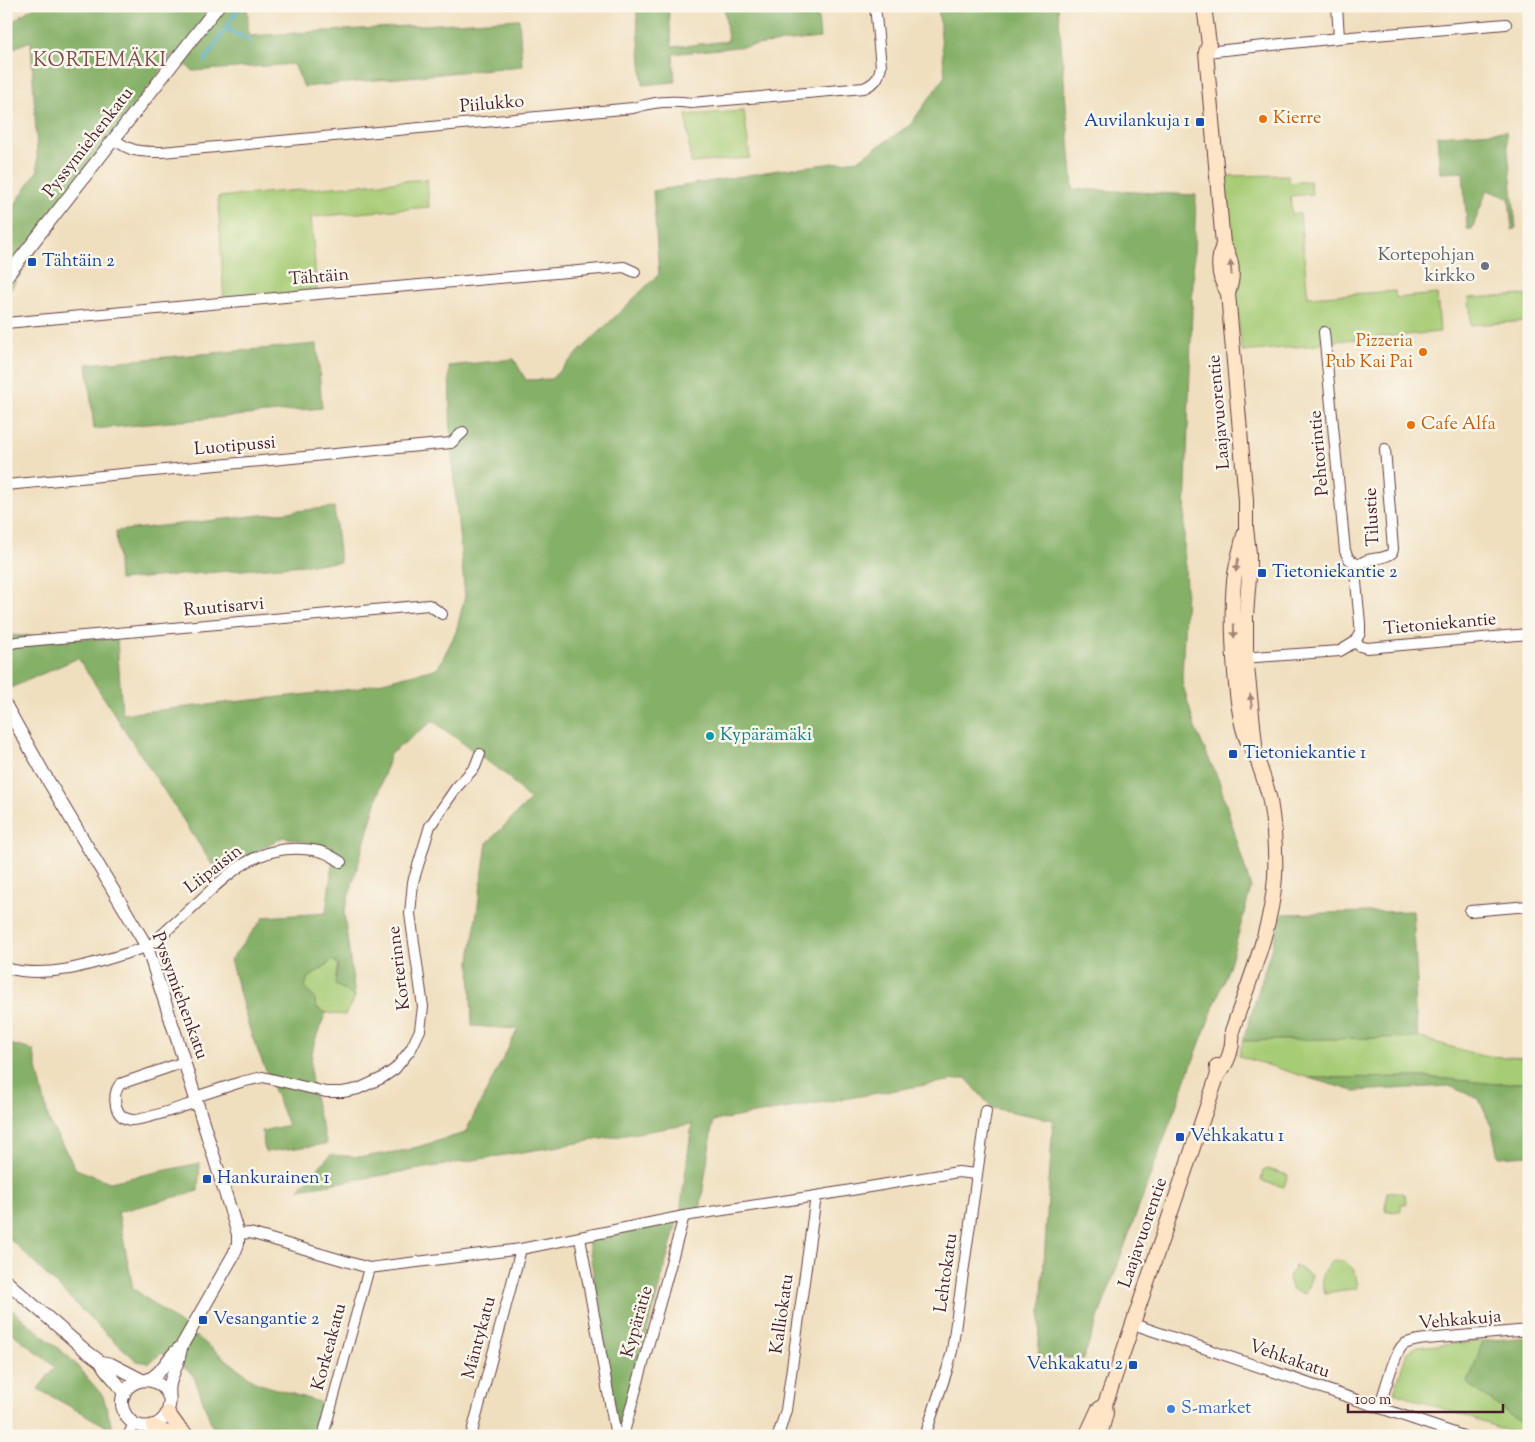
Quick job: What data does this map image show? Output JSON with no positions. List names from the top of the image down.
{
  "streets": {
    "main road": ["Laajavuorentie"],
    "street": [
      "Piilukko",
      "Pyssymiehenkatu",
      "Tähtäin",
      "Luotipussi",
      "Pehtorintie",
      "Tilustie",
      "Ruutisarvi",
      "Tietoniekantie",
      "Liipaisin",
      "Korterinne",
      "Lehtokatu",
      "Kalliokatu",
      "Vehkakuja",
      "Kypärätie",
      "Mäntykatu",
      "Korkeakatu",
      "Vehkakatu"
    ]
  },
  "crossings": [
    ["Piilukko", "Pyssymiehenkatu"],
    ["Pyssymiehenkatu", "Liipaisin"],
    ["Pyssymiehenkatu", "Korterinne"],
    ["Laajavuorentie", "Vehkakatu"],
    ["Pehtorintie", "Tilustie"],
    ["Tilustie", "Tietoniekantie"],
    ["Vehkakuja", "Vehkakatu"]
  ],
  "districts": ["KORTEMÄKI"],
  "places": {
    "other": [
      "Kierre",
      "Kortepohjan kirkko",
      "Pizzeria Pub Kai Pai",
      "Cafe Alfa",
      "Kypärämäki",
      "S-market"
    ],
    "transit": [
      "Auvilankuja 1",
      "Tähtäin 2",
      "Tietoniekantie 2",
      "Tietoniekantie 1",
      "Vehkakatu 1",
      "Hankurainen 1",
      "Vesangantie 2",
      "Vehkakatu 2"
    ]
  },
  "scale_bar": "100 m"
}
